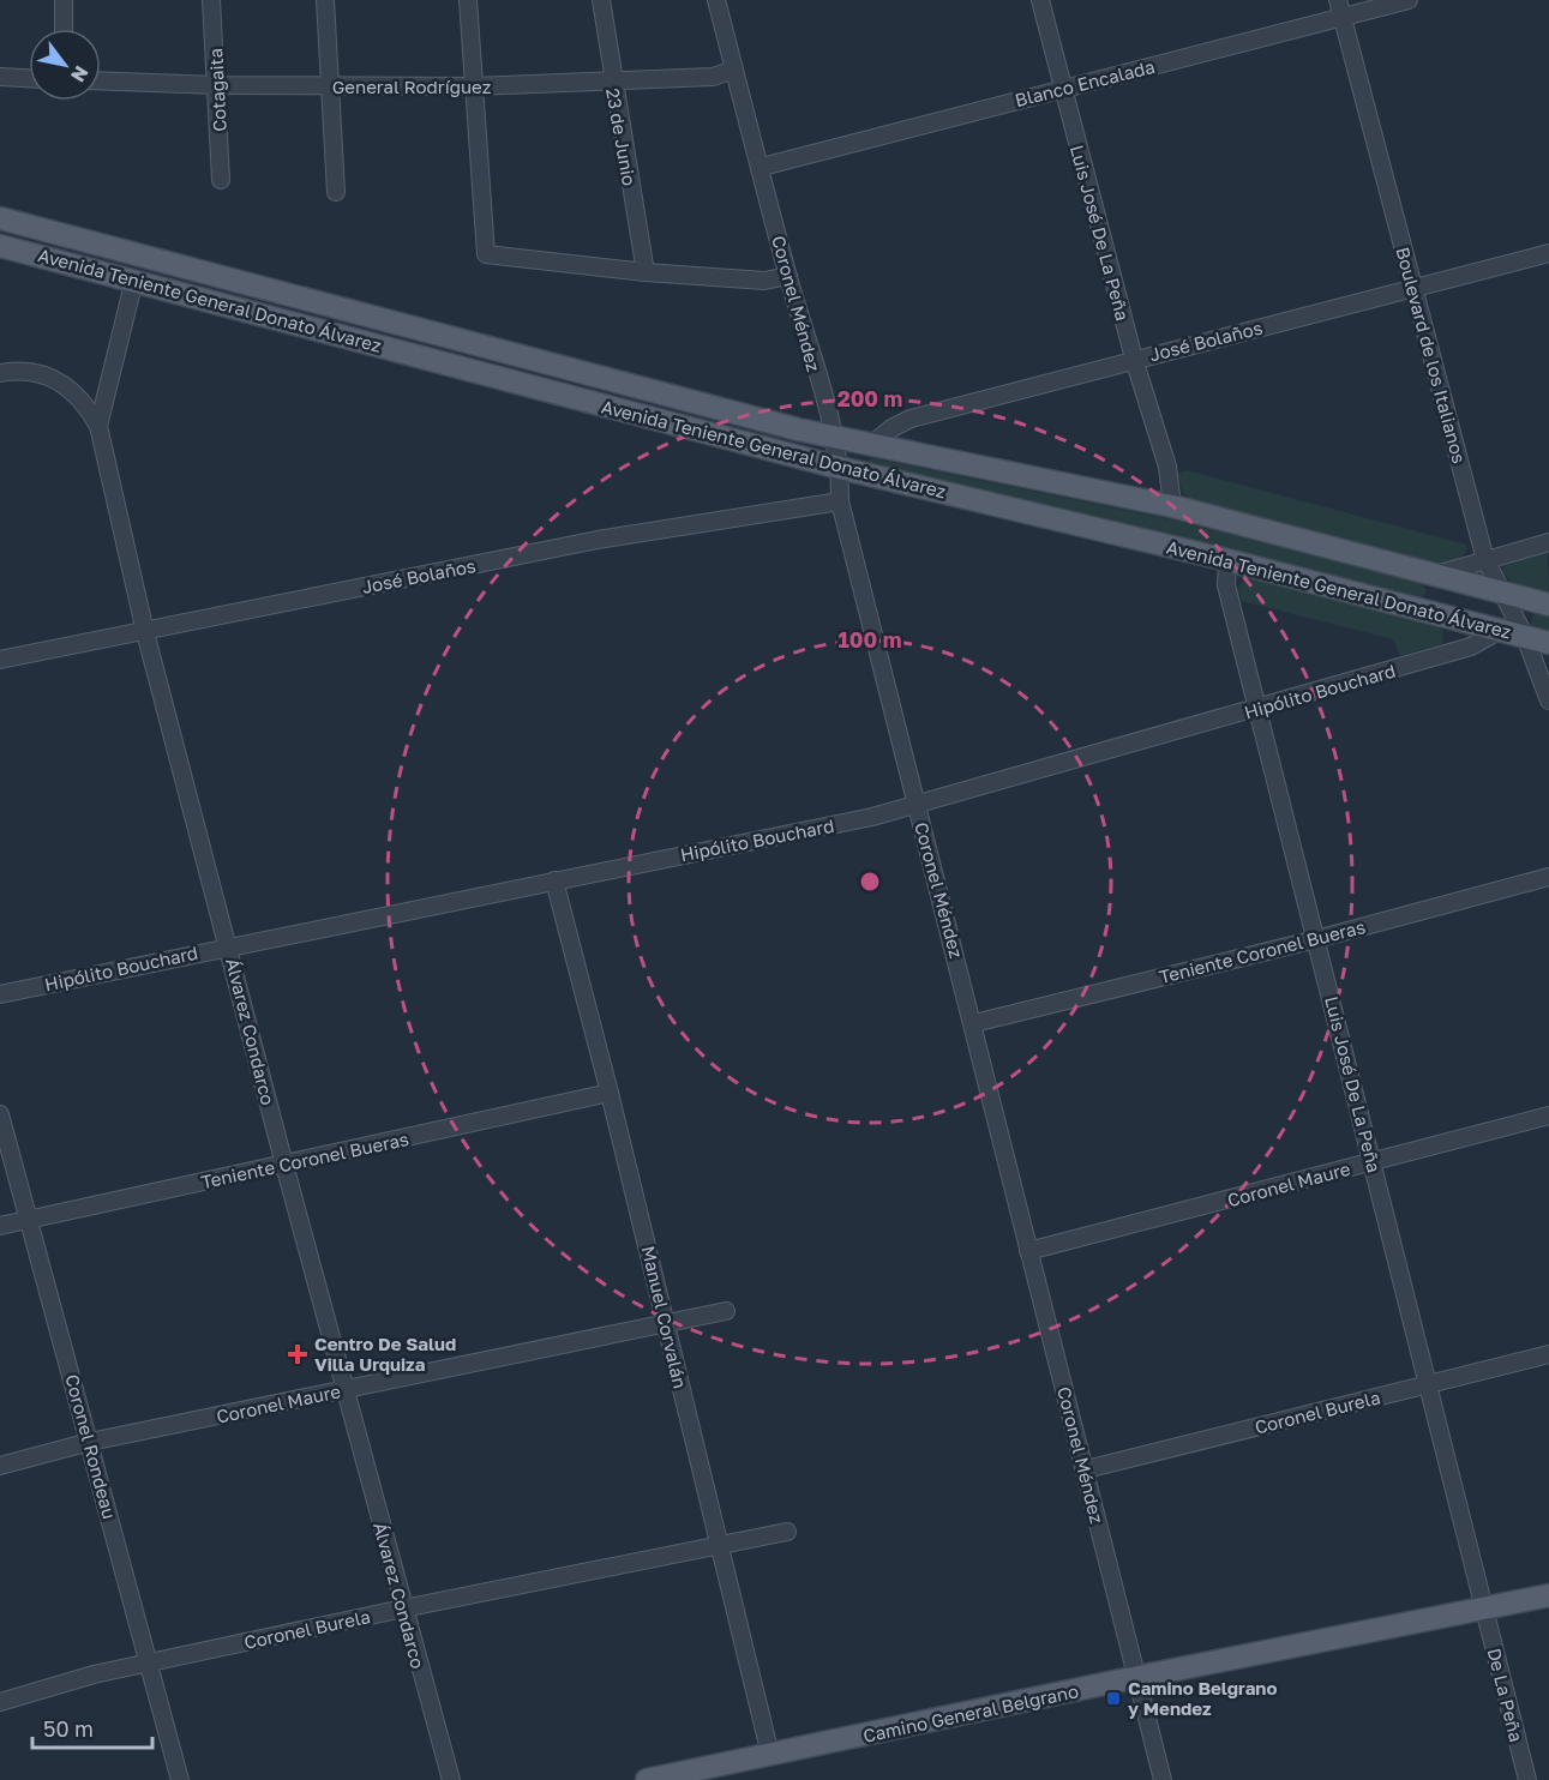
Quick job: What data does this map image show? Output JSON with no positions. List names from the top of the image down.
{
  "streets": {
    "main road": ["Avenida Teniente General Donato Álvarez", "Camino General Belgrano"],
    "street": [
      "Blanco Encalada",
      "General Rodríguez",
      "Cotagaita",
      "23 de Junio",
      "Luis José De La Peña",
      "Coronel Méndez",
      "José Bolaños",
      "Boulevard de los Italianos",
      "Hipólito Bouchard",
      "Teniente Coronel Bueras",
      "Álvarez Condarco",
      "Coronel Maure",
      "Manuel Corvalán",
      "Coronel Burela",
      "Coronel Rondeau",
      "De La Peña"
    ]
  },
  "crossings": [
    ["Blanco Encalada", "Luis José De La Peña"],
    ["Blanco Encalada", "Coronel Méndez"],
    ["Blanco Encalada", "Boulevard de los Italianos"],
    ["General Rodríguez", "Cotagaita"],
    ["General Rodríguez", "23 de Junio"],
    ["General Rodríguez", "Coronel Méndez"],
    ["Luis José De La Peña", "Avenida Teniente General Donato Álvarez"],
    ["Luis José De La Peña", "José Bolaños"],
    ["Luis José De La Peña", "Hipólito Bouchard"],
    ["Luis José De La Peña", "Teniente Coronel Bueras"],
    ["Luis José De La Peña", "Coronel Maure"],
    ["Luis José De La Peña", "Coronel Burela"],
    ["Luis José De La Peña", "De La Peña"],
    ["Luis José De La Peña", "Camino General Belgrano"],
    ["Avenida Teniente General Donato Álvarez", "Coronel Méndez"],
    ["Avenida Teniente General Donato Álvarez", "José Bolaños"],
    ["Avenida Teniente General Donato Álvarez", "Boulevard de los Italianos"],
    ["Avenida Teniente General Donato Álvarez", "Hipólito Bouchard"],
    ["Avenida Teniente General Donato Álvarez", "Álvarez Condarco"],
    ["Coronel Méndez", "José Bolaños"],
    ["Coronel Méndez", "Hipólito Bouchard"],
    ["Coronel Méndez", "Teniente Coronel Bueras"],
    ["Coronel Méndez", "Coronel Maure"],
    ["Coronel Méndez", "Coronel Burela"],
    ["Coronel Méndez", "Camino General Belgrano"],
    ["José Bolaños", "Boulevard de los Italianos"],
    ["José Bolaños", "Álvarez Condarco"],
    ["Hipólito Bouchard", "Álvarez Condarco"],
    ["Hipólito Bouchard", "Manuel Corvalán"],
    ["Teniente Coronel Bueras", "Álvarez Condarco"],
    ["Teniente Coronel Bueras", "Manuel Corvalán"],
    ["Teniente Coronel Bueras", "Coronel Rondeau"],
    ["Álvarez Condarco", "Coronel Maure"],
    ["Álvarez Condarco", "Coronel Burela"],
    ["Coronel Maure", "Manuel Corvalán"],
    ["Coronel Maure", "Coronel Rondeau"],
    ["Manuel Corvalán", "Coronel Burela"],
    ["Manuel Corvalán", "Camino General Belgrano"],
    ["Coronel Burela", "Coronel Rondeau"],
    ["De La Peña", "Camino General Belgrano"]
  ],
  "places": {
    "health": ["Centro De Salud Villa Urquiza"],
    "transit": ["Camino Belgrano y Mendez"]
  },
  "scale_bar": "50 m",
  "north": "bottom right",
  "rings": ["200 m", "100 m"]
}
